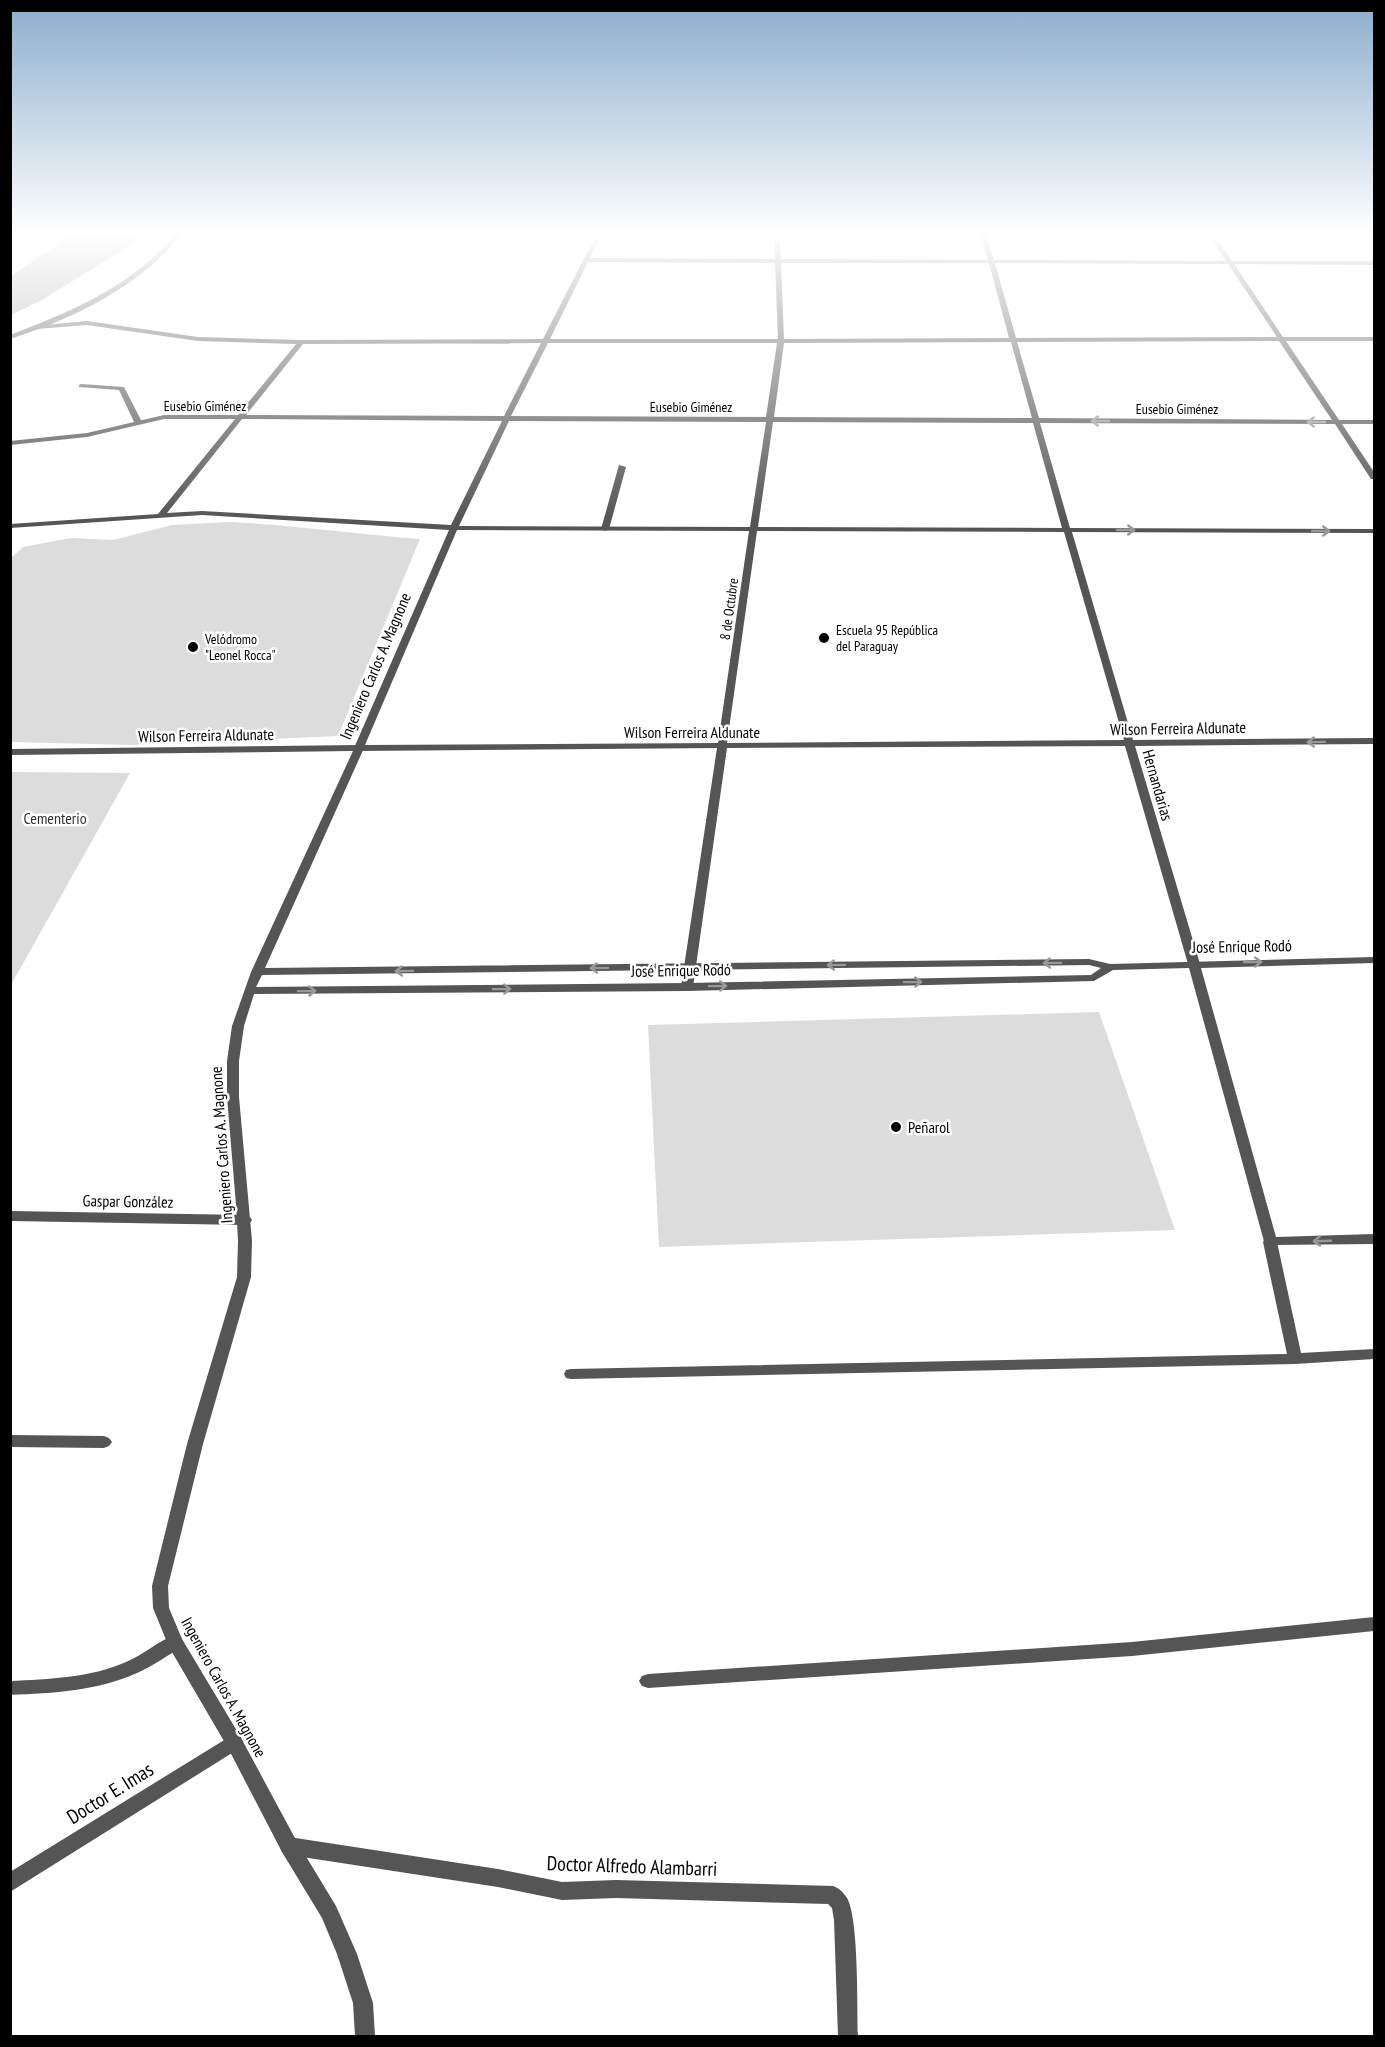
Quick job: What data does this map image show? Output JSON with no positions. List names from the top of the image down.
{
  "streets": {
    "street": [
      "Eusebio Giménez",
      "8 de Octubre",
      "Ingeniero Carlos A. Magnone",
      "Wilson Ferreira Aldunate",
      "Hernandarias",
      "José Enrique Rodó",
      "Gaspar González",
      "Doctor E. Imas",
      "Doctor Alfredo Alambarri"
    ]
  },
  "crossings": [
    ["Eusebio Giménez", "8 de Octubre"],
    ["Eusebio Giménez", "Ingeniero Carlos A. Magnone"],
    ["Eusebio Giménez", "Hernandarias"],
    ["8 de Octubre", "Wilson Ferreira Aldunate"],
    ["8 de Octubre", "José Enrique Rodó"],
    ["Ingeniero Carlos A. Magnone", "Wilson Ferreira Aldunate"],
    ["Ingeniero Carlos A. Magnone", "José Enrique Rodó"],
    ["Ingeniero Carlos A. Magnone", "Gaspar González"],
    ["Ingeniero Carlos A. Magnone", "Doctor E. Imas"],
    ["Ingeniero Carlos A. Magnone", "Doctor Alfredo Alambarri"],
    ["Wilson Ferreira Aldunate", "Hernandarias"],
    ["Hernandarias", "José Enrique Rodó"]
  ],
  "parks": ["Cementerio"],
  "places": ["Escuela 95 República del Paraguay", "Velódromo \"Leonel Rocca\"", "Peñarol"]
}
